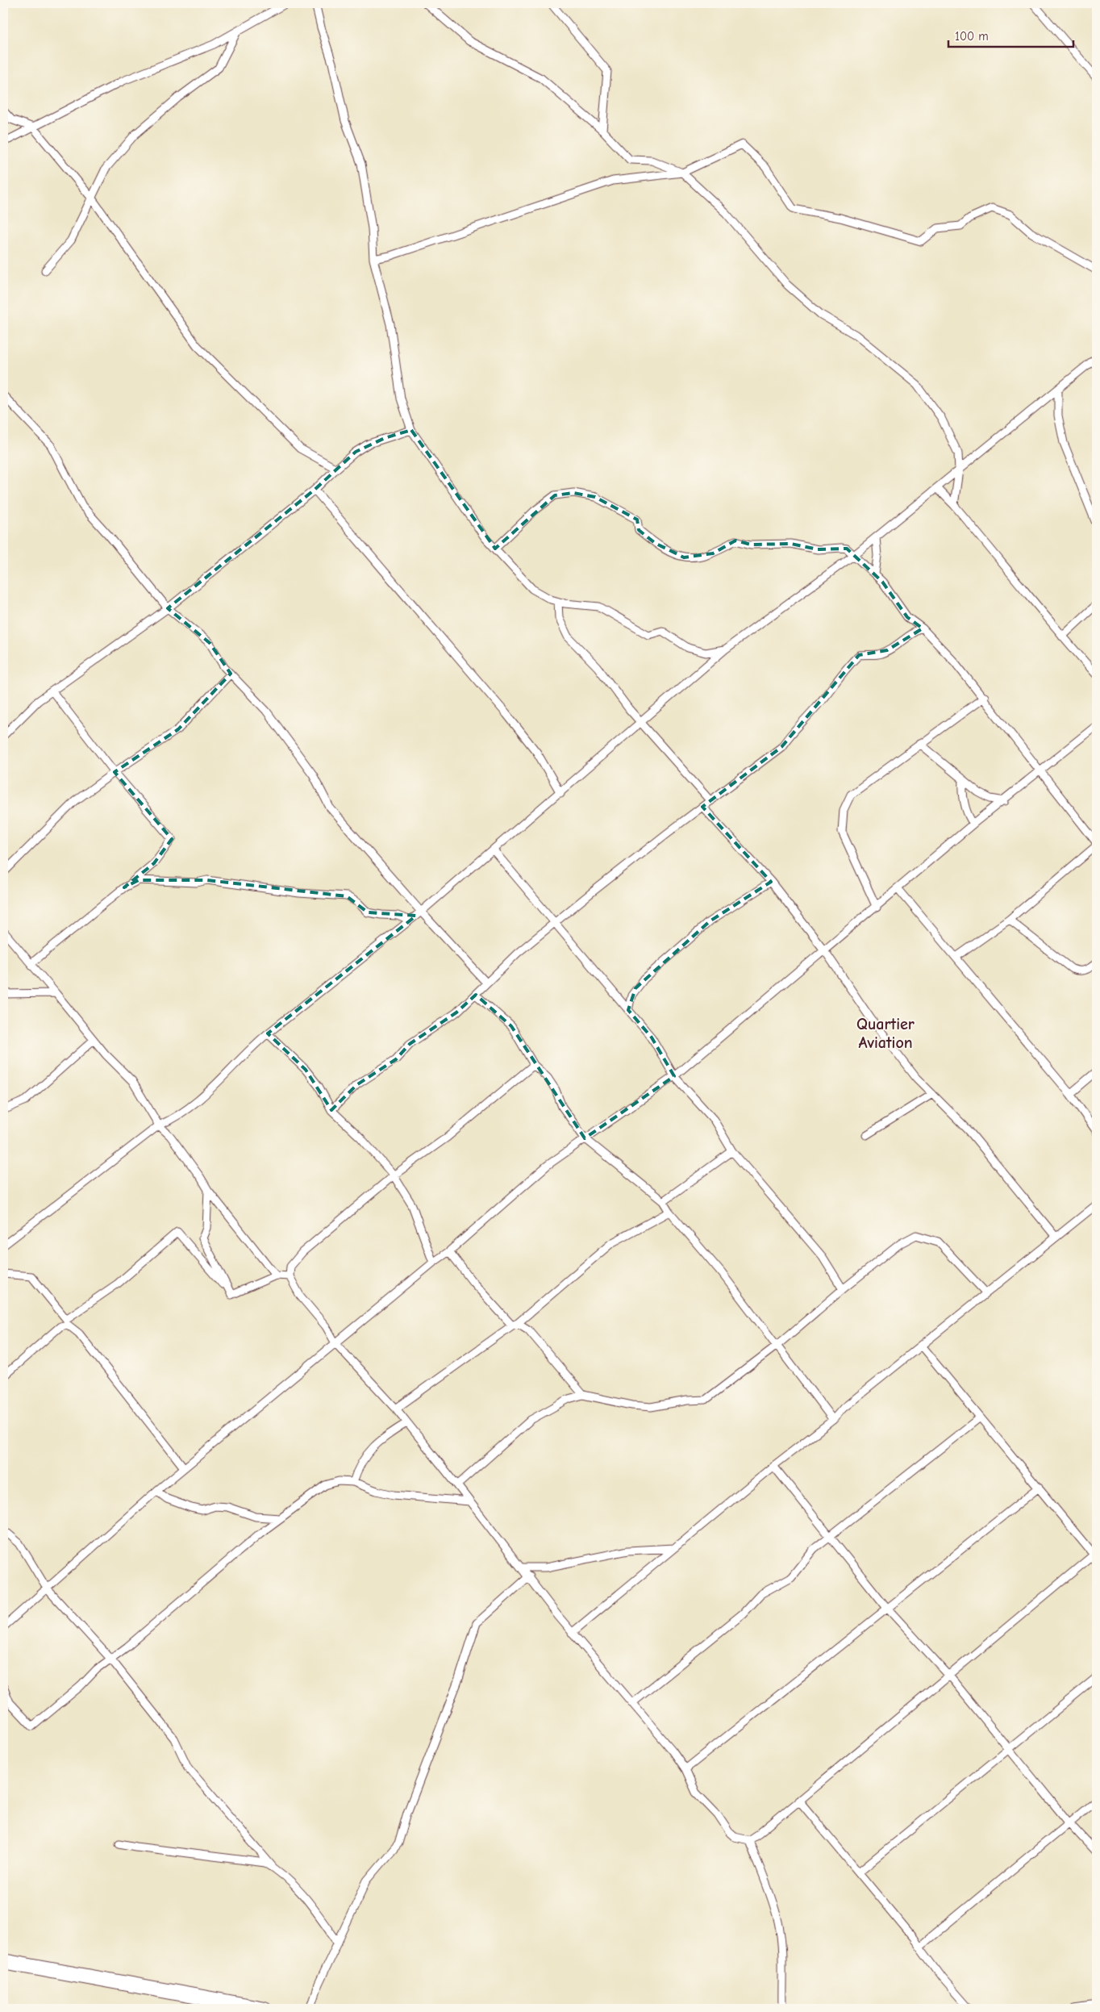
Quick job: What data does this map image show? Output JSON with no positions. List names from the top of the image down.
{
  "districts": ["Quartier Aviation"],
  "scale_bar": "100 m"
}
